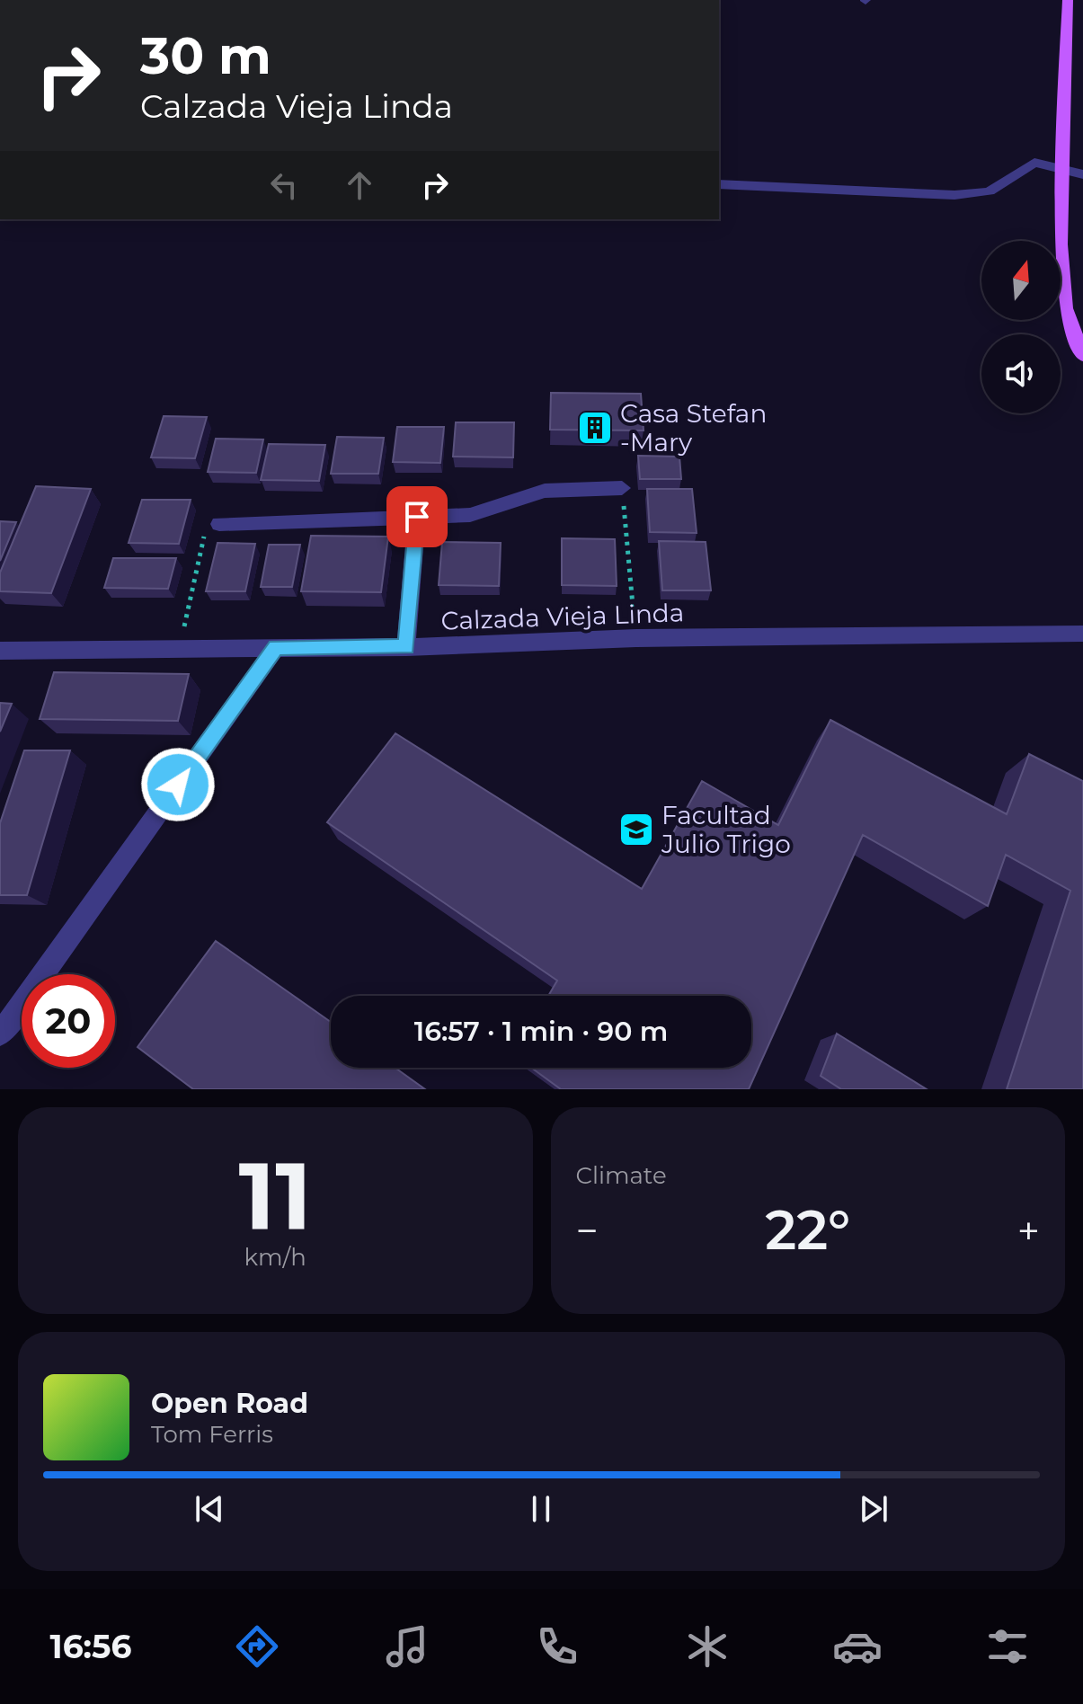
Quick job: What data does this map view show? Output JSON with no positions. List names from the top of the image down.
{
  "streets": {
    "street": ["Calzada Vieja Linda"]
  },
  "places": {
    "building": ["Casa Stefan -Mary"],
    "school or university": ["Facultad Julio Trigo"]
  },
  "north": "top",
  "page": {
    "turn": ["30 m", "Calzada Vieja Linda"],
    "limit": "20",
    "trip": "16:57 · 1 min · 90 m",
    "tile": [
      ["11", "km/h"],
      "Climate"
    ],
    "heat": ["−", "22°", "+"],
    "song": ["Open Road", "Tom Ferris"],
    "tabs": "16:56"
  }
}
